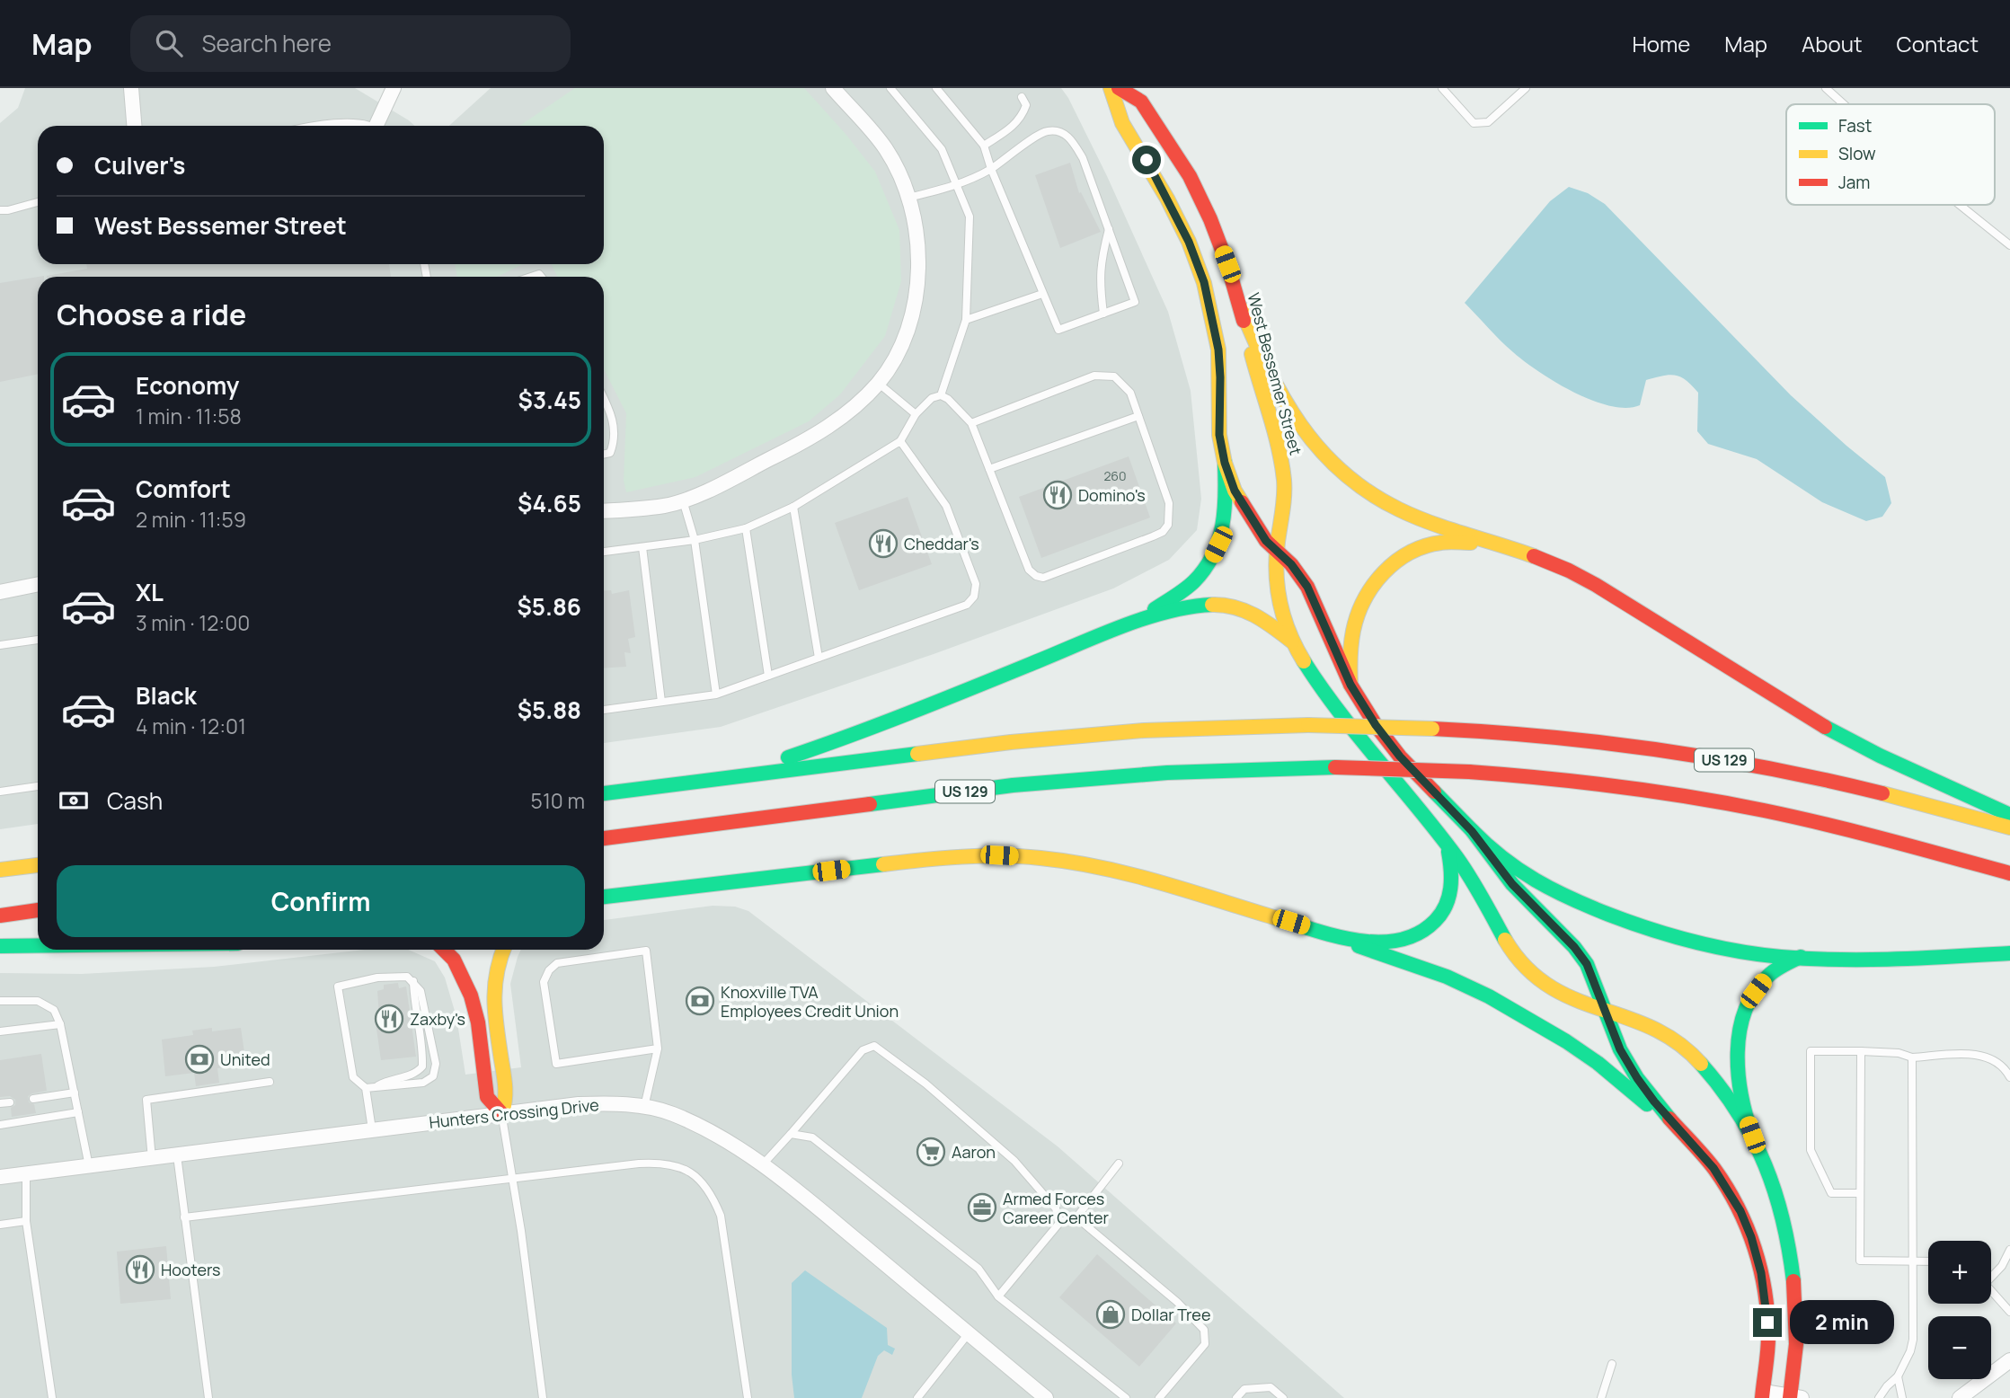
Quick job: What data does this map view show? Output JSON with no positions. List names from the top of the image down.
{
  "streets": {
    "main road": ["West Bessemer Street", "US 129"],
    "street": ["Hunters Crossing Drive"]
  },
  "places": {
    "restaurant": [
      "Domino's",
      "Cheddar's",
      "Zaxby's",
      "Hooters"
    ],
    "bank": ["Knoxville TVA Employees Credit Union", "United"],
    "supermarket": ["Aaron"],
    "office": ["Armed Forces Career Center"],
    "shop": ["Dollar Tree"]
  },
  "house_numbers": ["260"],
  "legend": ["Fast", "Slow", "Jam"],
  "page": {
    "header": "Map",
    "search": "Search here",
    "nav": [
      "Home",
      "Map",
      "About",
      "Contact"
    ],
    "banner": ["Culver's", "West Bessemer Street"],
    "heading": "Choose a ride",
    "list": [
      {
        "name": "Economy",
        "note": "1 min · 11:58",
        "value": "$3.45"
      },
      {
        "name": "Comfort",
        "note": "2 min · 11:59",
        "value": "$4.65"
      },
      {
        "name": "XL",
        "note": "3 min · 12:00",
        "value": "$5.86"
      },
      {
        "name": "Black",
        "note": "4 min · 12:01",
        "value": "$5.88"
      }
    ],
    "pay": ["Cash", "510 m"],
    "buttons": "Confirm",
    "map_buttons": ["+", "−"],
    "bubble": "2 min"
  }
}
